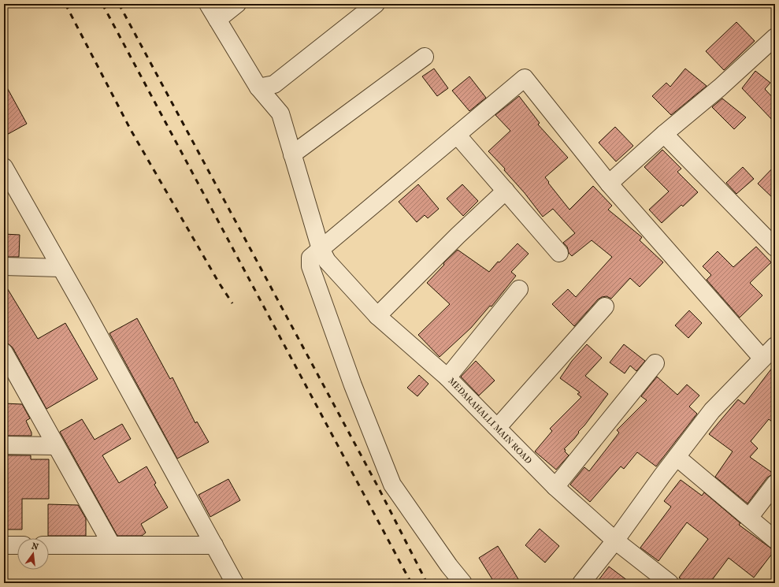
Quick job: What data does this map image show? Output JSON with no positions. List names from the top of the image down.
{
  "streets": {
    "street": ["MEDARAHALLI MAIN ROAD"]
  },
  "north": "top"
}
